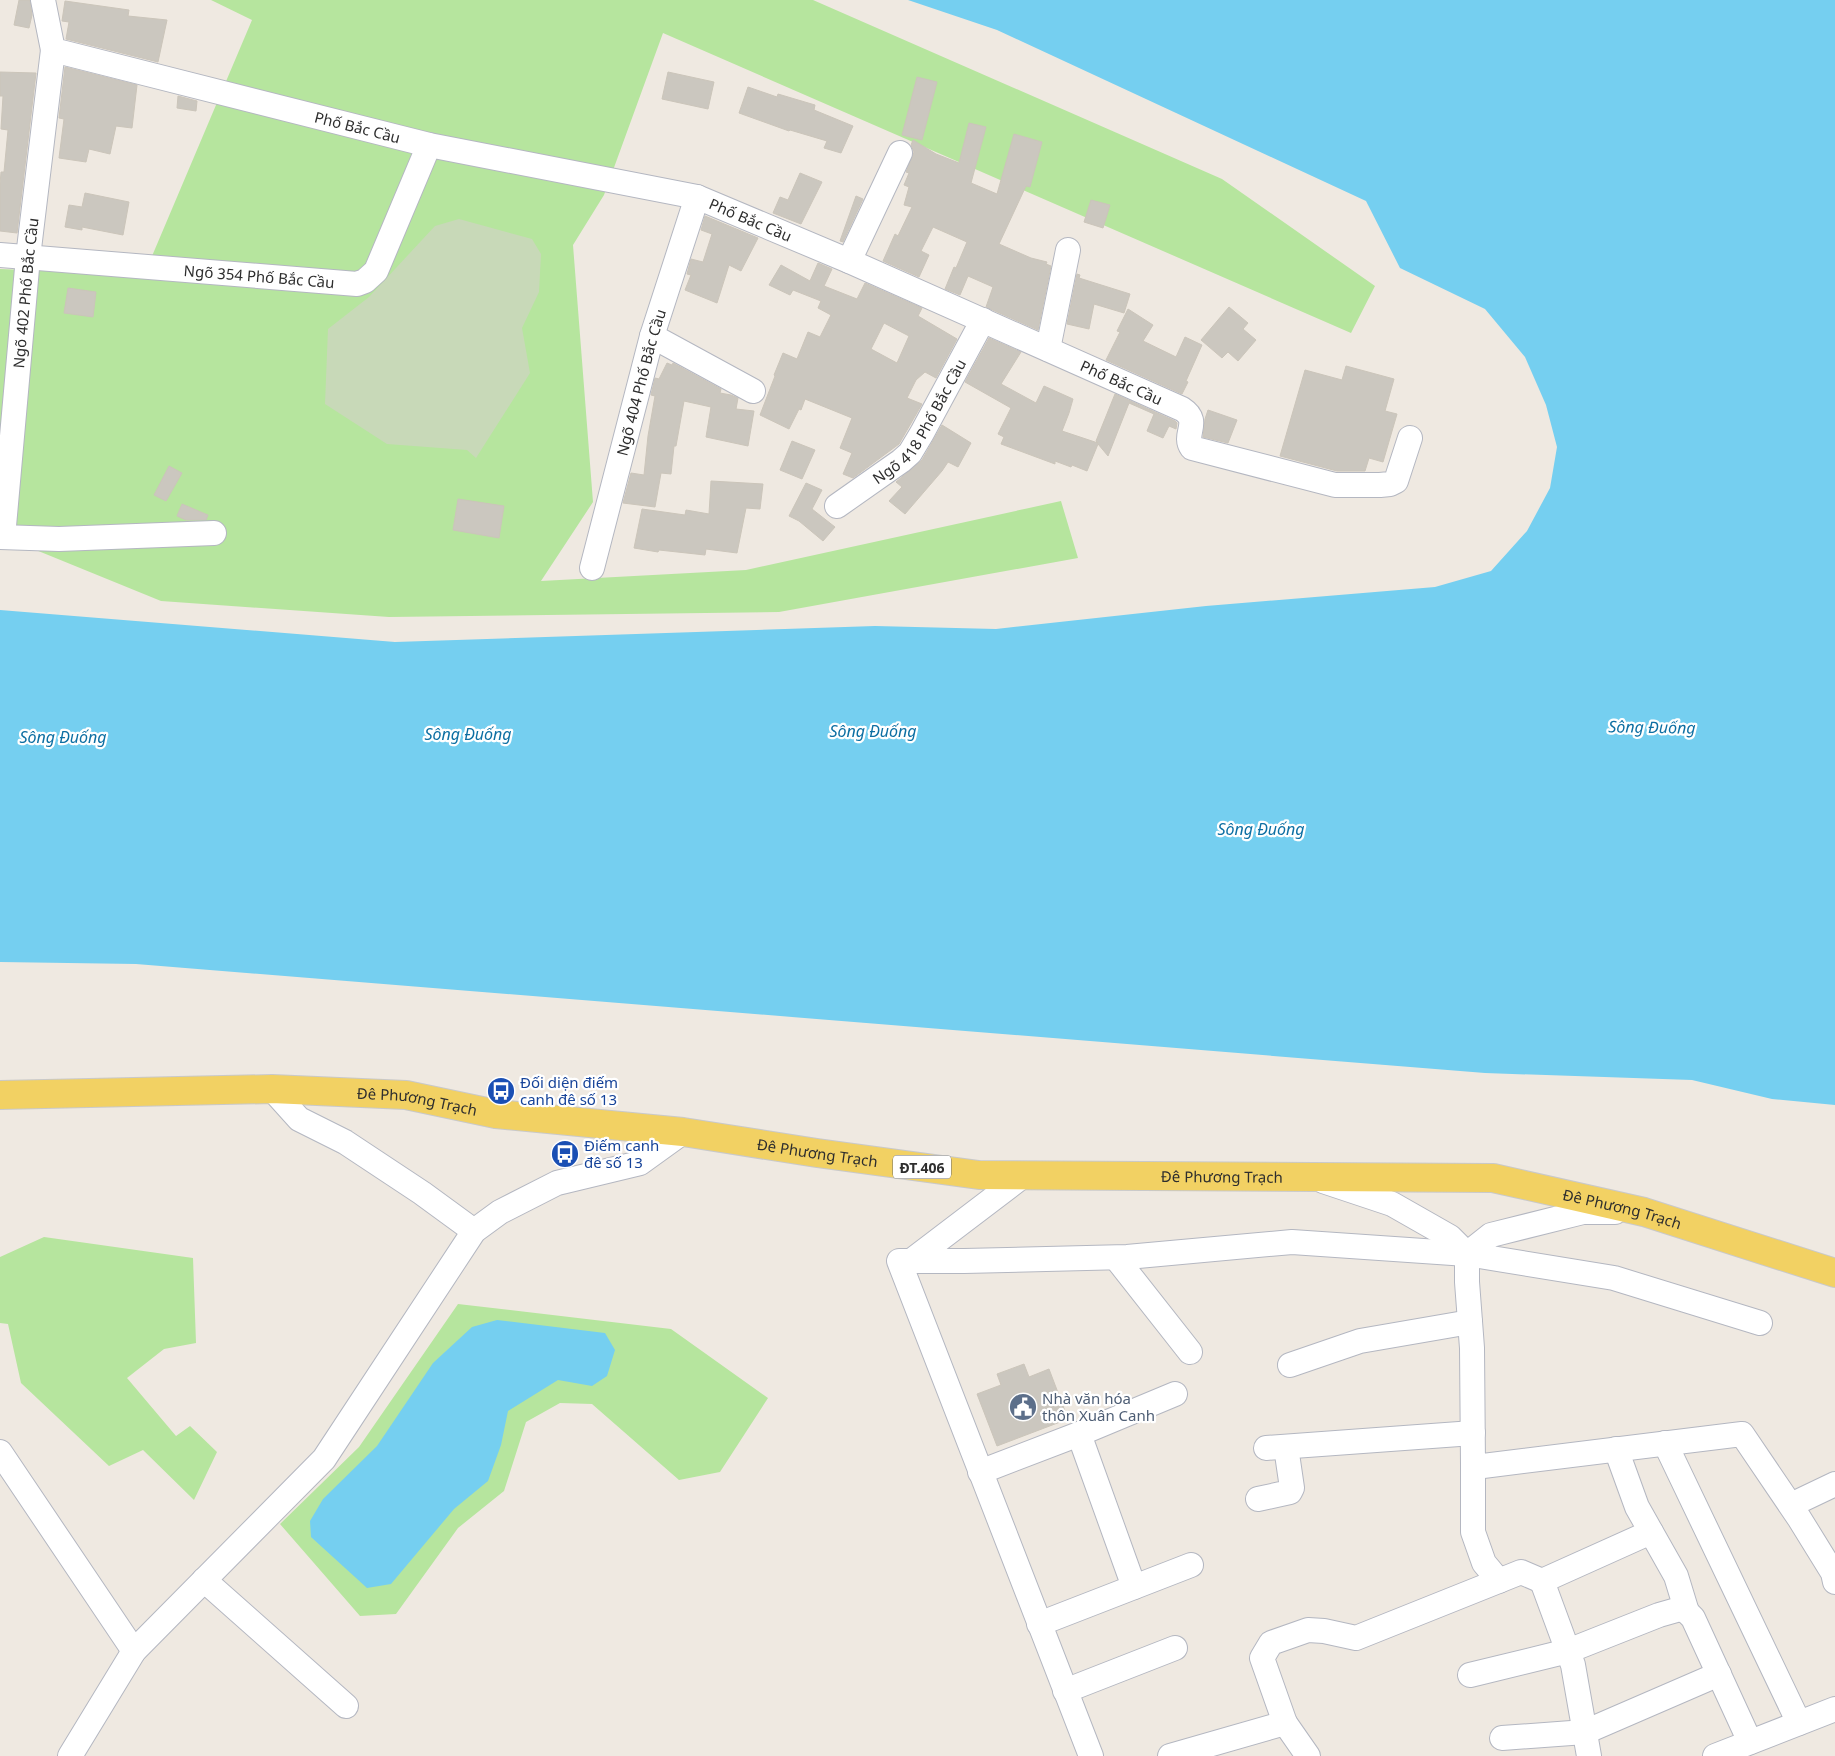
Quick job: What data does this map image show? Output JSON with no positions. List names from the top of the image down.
{
  "streets": {
    "main road": ["Đê Phương Trạch", "ĐT.406"],
    "street": [
      "Phố Bắc Cầu",
      "Ngõ 354 Phố Bắc Cầu",
      "Ngõ 402 Phố Bắc Cầu",
      "Ngõ 404 Phố Bắc Cầu",
      "Ngõ 418 Phố Bắc Cầu"
    ]
  },
  "crossings": [
    ["Phố Bắc Cầu", "Ngõ 354 Phố Bắc Cầu"],
    ["Phố Bắc Cầu", "Ngõ 402 Phố Bắc Cầu"],
    ["Phố Bắc Cầu", "Ngõ 404 Phố Bắc Cầu"],
    ["Phố Bắc Cầu", "Ngõ 418 Phố Bắc Cầu"],
    ["Ngõ 354 Phố Bắc Cầu", "Ngõ 402 Phố Bắc Cầu"]
  ],
  "water": ["Sông Đuống"],
  "places": {
    "bus stop": ["Đối diện điếm canh đê số 13", "Điếm canh đê số 13"],
    "public building": ["Nhà văn hóa thôn Xuân Canh"]
  }
}
